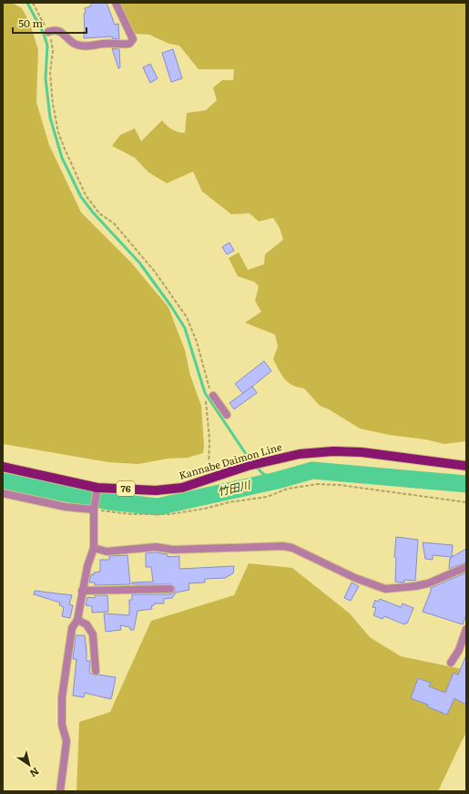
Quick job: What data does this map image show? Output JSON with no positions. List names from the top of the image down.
{
  "streets": {
    "main road": ["Kannabe Daimon Line", "76"]
  },
  "water": ["竹田川"],
  "scale_bar": "50 m",
  "north": "bottom right"
}
